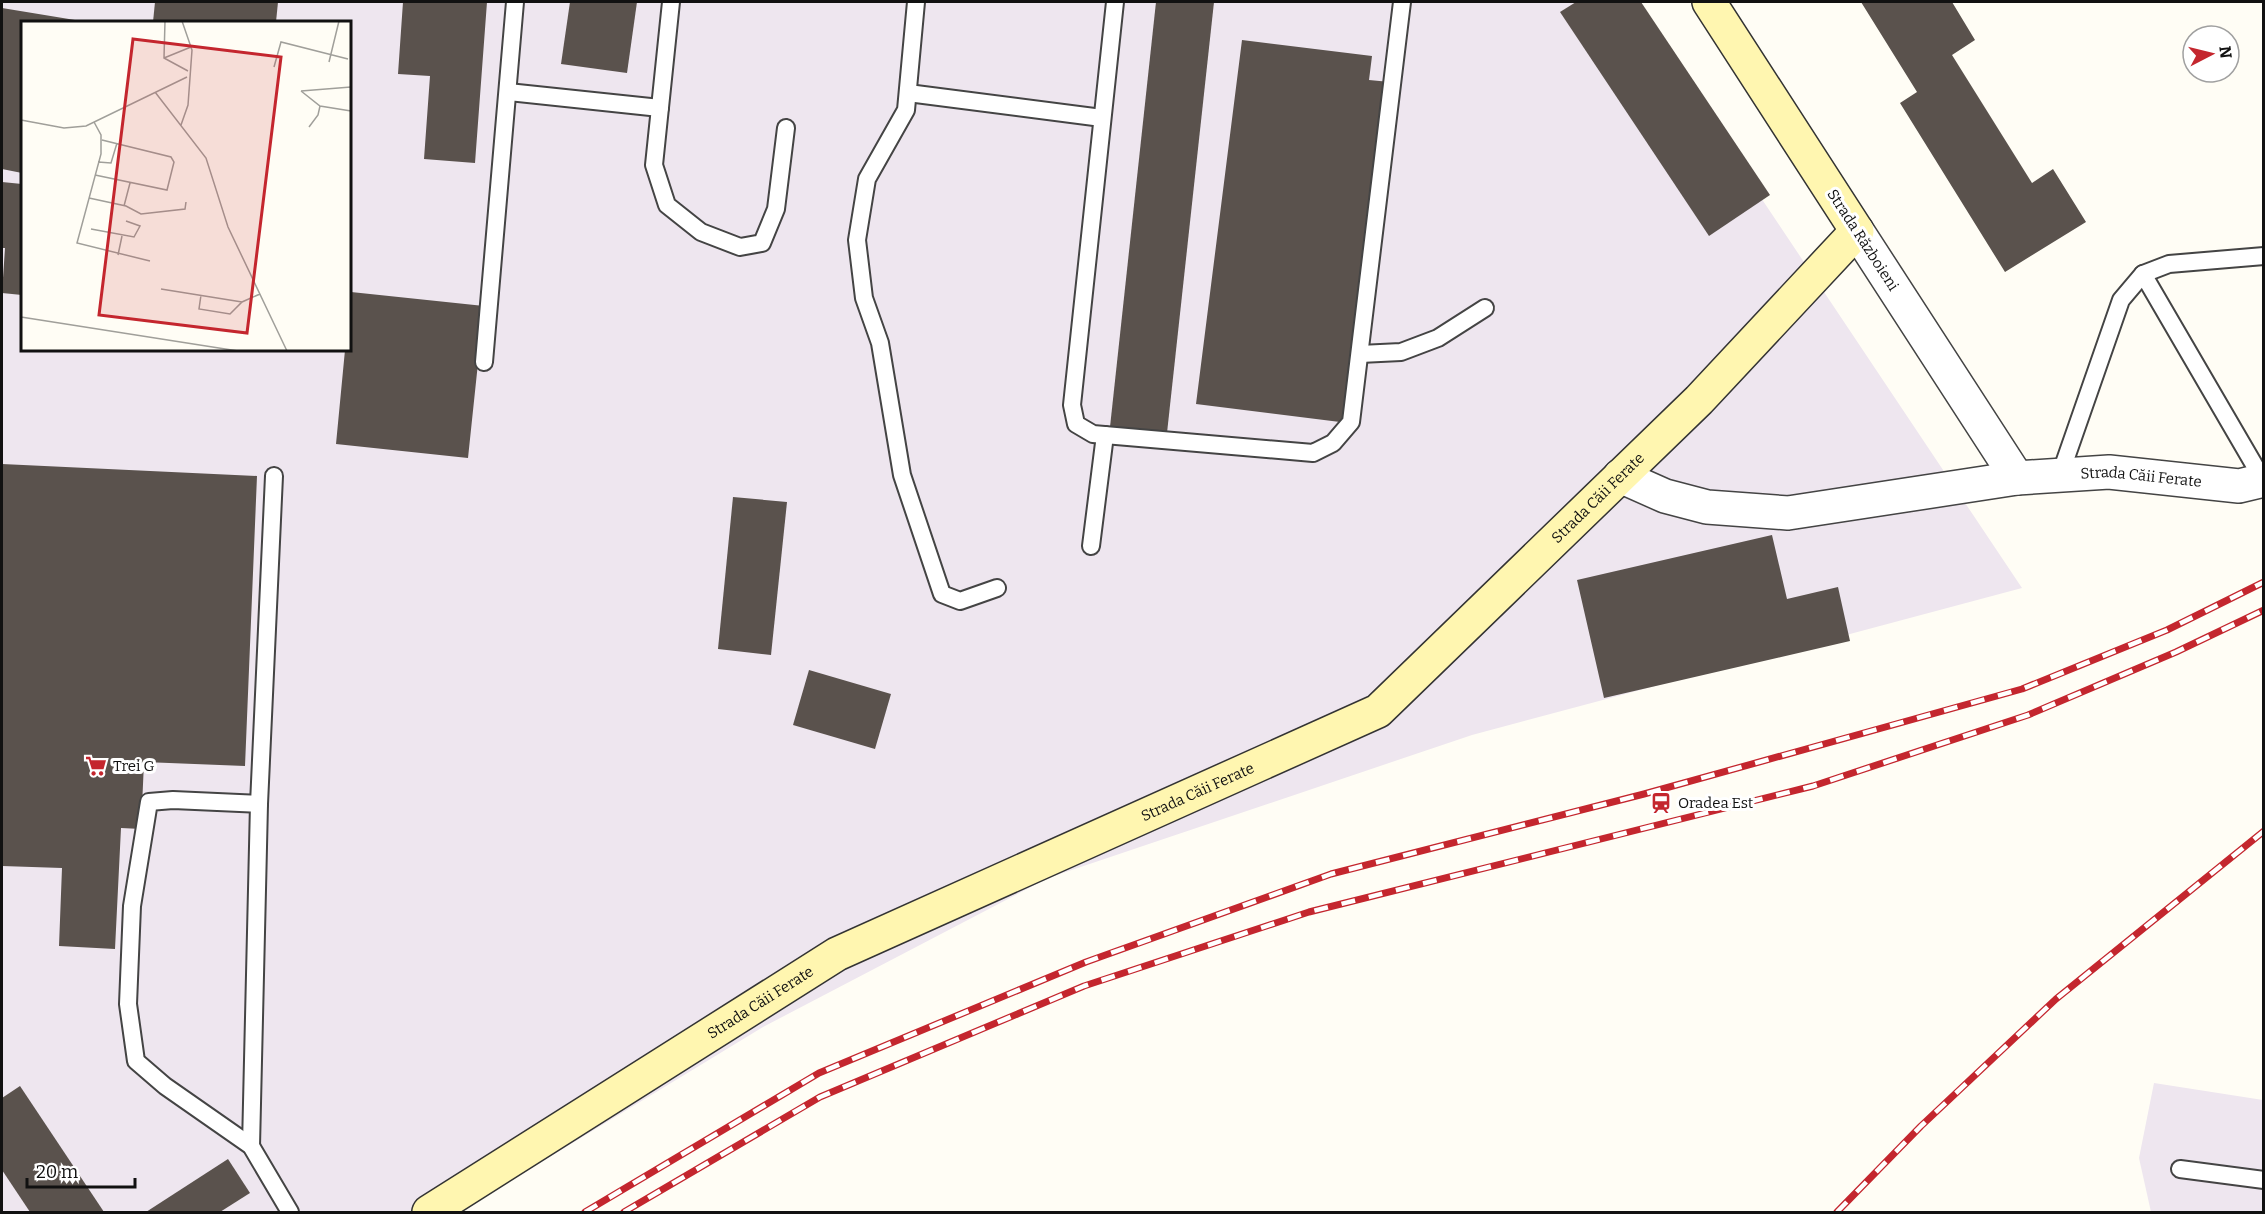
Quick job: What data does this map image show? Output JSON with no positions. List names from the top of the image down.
{
  "streets": {
    "street": ["Strada Războieni", "Strada Căii Ferate"]
  },
  "crossings": [
    ["Strada Războieni", "Strada Căii Ferate"]
  ],
  "places": {
    "supermarket": ["Trei G"],
    "station": ["Oradea Est"]
  },
  "scale_bar": "20 m",
  "north": "right"
}
